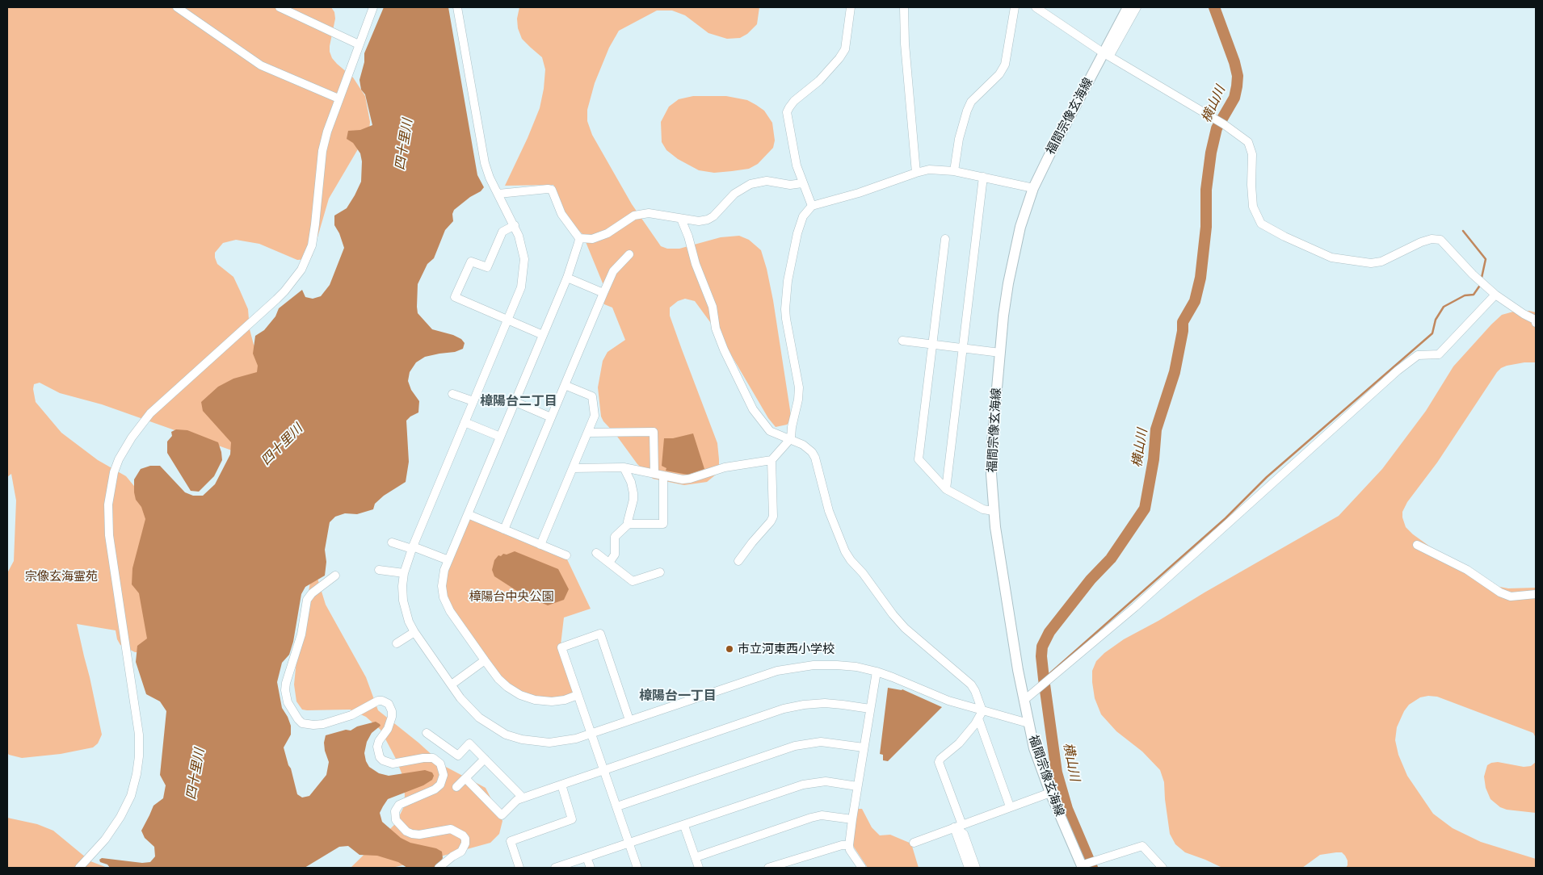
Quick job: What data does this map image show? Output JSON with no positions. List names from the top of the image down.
{
  "streets": {
    "main road": ["福間宗像玄海線"]
  },
  "districts": ["樟陽台二丁目", "樟陽台一丁目"],
  "water": ["横山川", "四十里川"],
  "parks": ["宗像玄海霊苑", "樟陽台中央公園"],
  "places": ["市立河東西小学校"]
}
